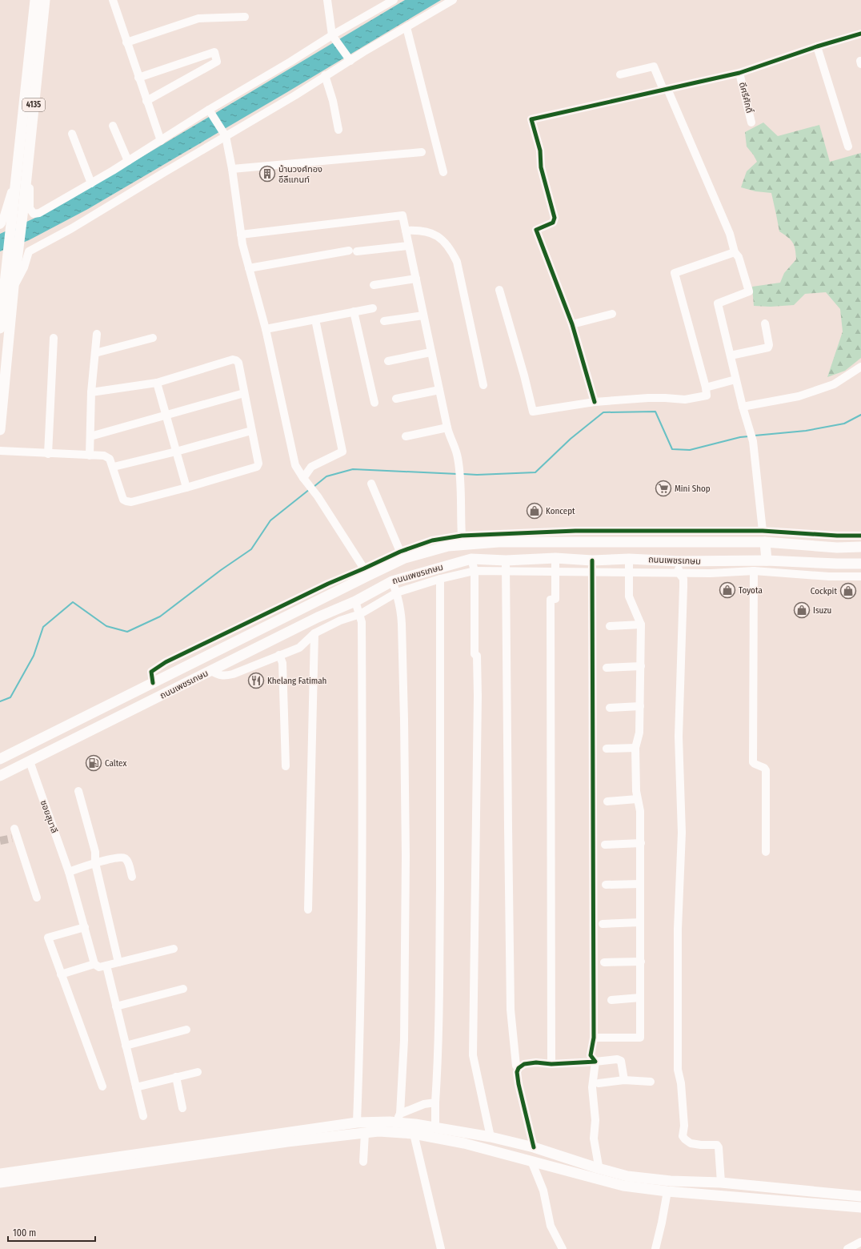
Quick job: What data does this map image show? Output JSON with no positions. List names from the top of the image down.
{
  "streets": {
    "main road": ["4135", "ถนนเพชรเกษม"],
    "street": ["ดีศรีศักดิ์", "ซอยสุมาลี"]
  },
  "crossings": [
    ["ถนนเพชรเกษม", "ซอยสุมาลี"]
  ],
  "places": {
    "building": ["บ้านวงศ์ทอง อีลีแกนท์"],
    "supermarket": ["Mini Shop"],
    "shop": [
      "Koncept",
      "Toyota",
      "Cockpit",
      "Isuzu"
    ],
    "restaurant": ["Khelang Fatimah"],
    "fuel station": ["Caltex"]
  },
  "scale_bar": "100 m"
}
